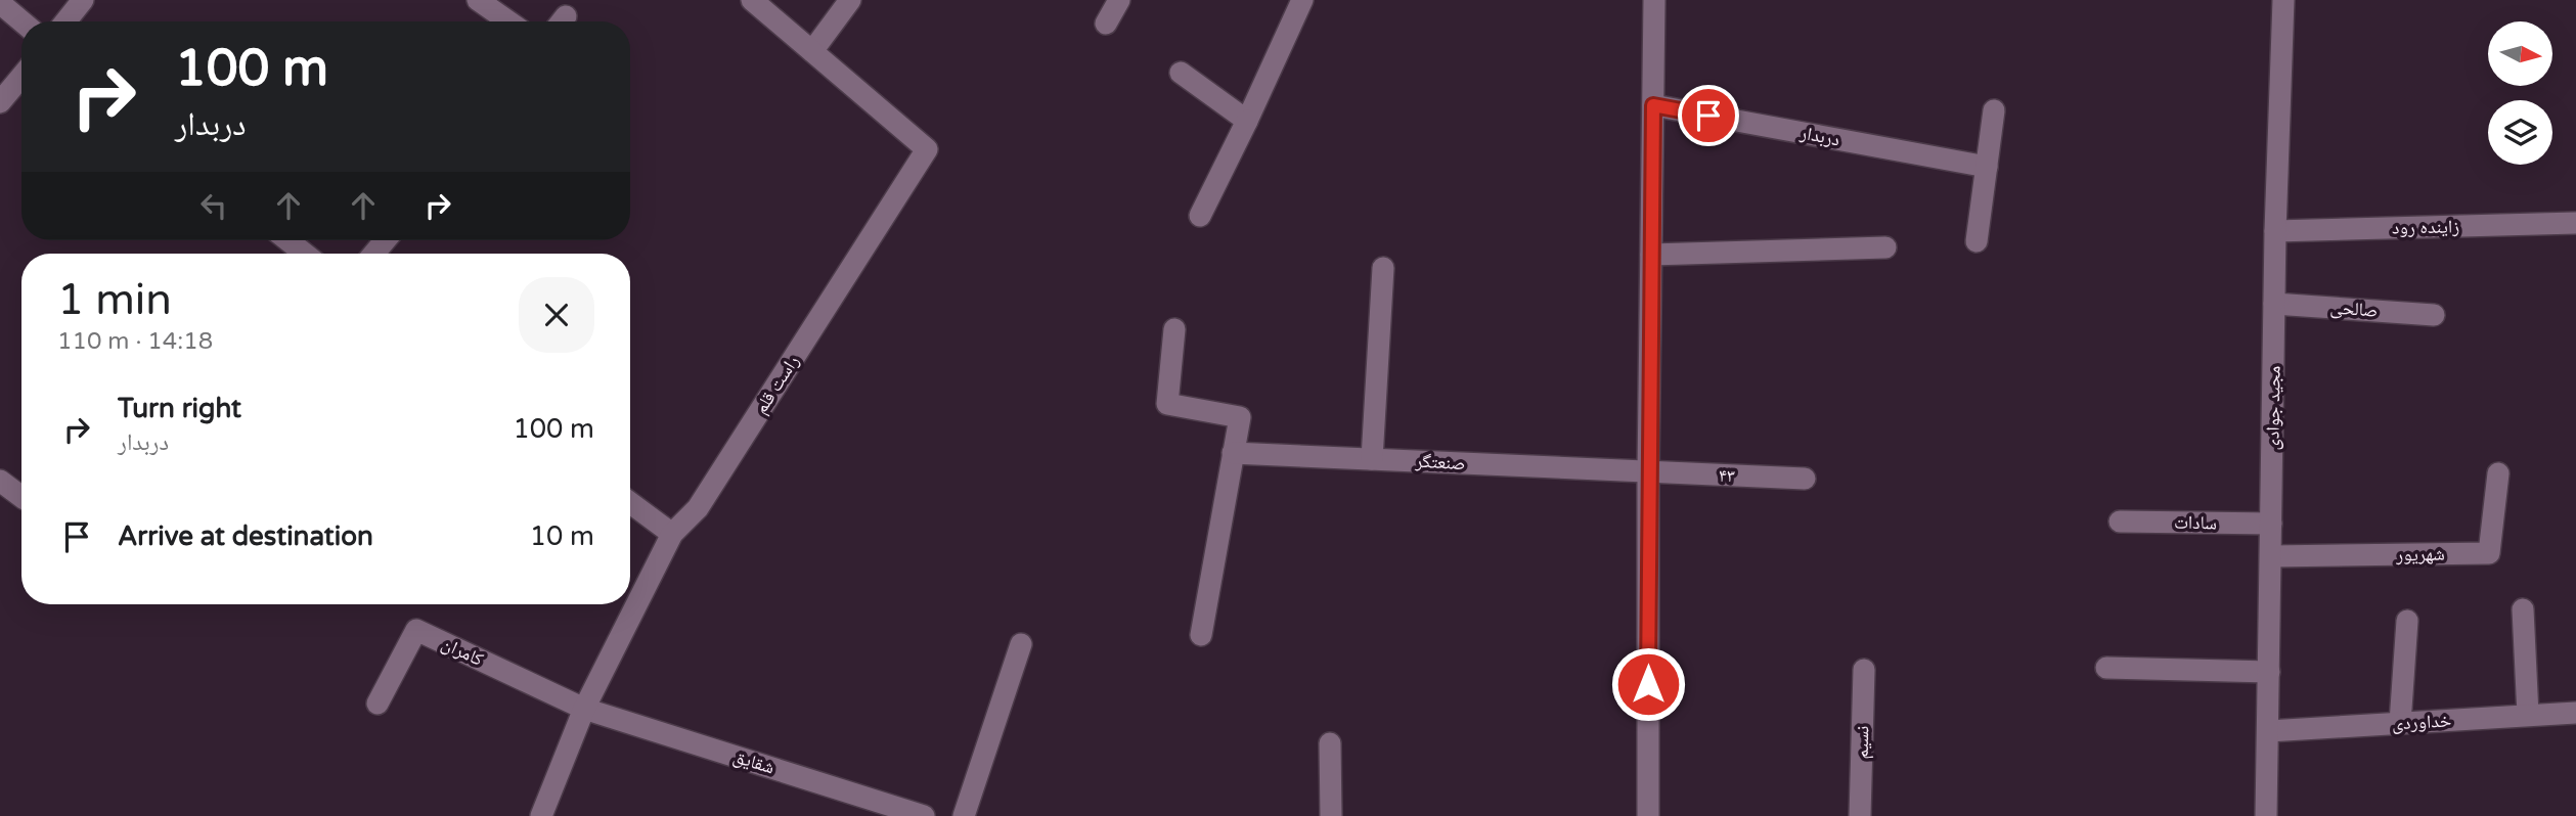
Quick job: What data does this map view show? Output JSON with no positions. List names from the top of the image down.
{
  "streets": {
    "street": [
      "دربدار",
      "زاینده رود",
      "صالحی",
      "راست قلم",
      "مجید جوادی",
      "صنعتگر",
      "۴۳",
      "سادات",
      "شهریور",
      "کامران",
      "خداوردی",
      "نسیم",
      "شقایق"
    ]
  },
  "crossings": [
    ["زاینده رود", "مجید جوادی"],
    ["صالحی", "مجید جوادی"],
    ["راست قلم", "کامران"],
    ["راست قلم", "شقایق"],
    ["مجید جوادی", "سادات"],
    ["مجید جوادی", "شهریور"],
    ["مجید جوادی", "خداوردی"],
    ["صنعتگر", "۴۳"],
    ["کامران", "شقایق"]
  ],
  "north": "right",
  "page": {
    "turn": ["100 m", "دربدار"],
    "heading": ["1 min", "110 m · 14:18"],
    "list": [
      {
        "name": "Turn right",
        "note": "دربدار",
        "value": "100 m"
      },
      {
        "name": "Arrive at destination",
        "value": "10 m"
      }
    ]
  }
}
